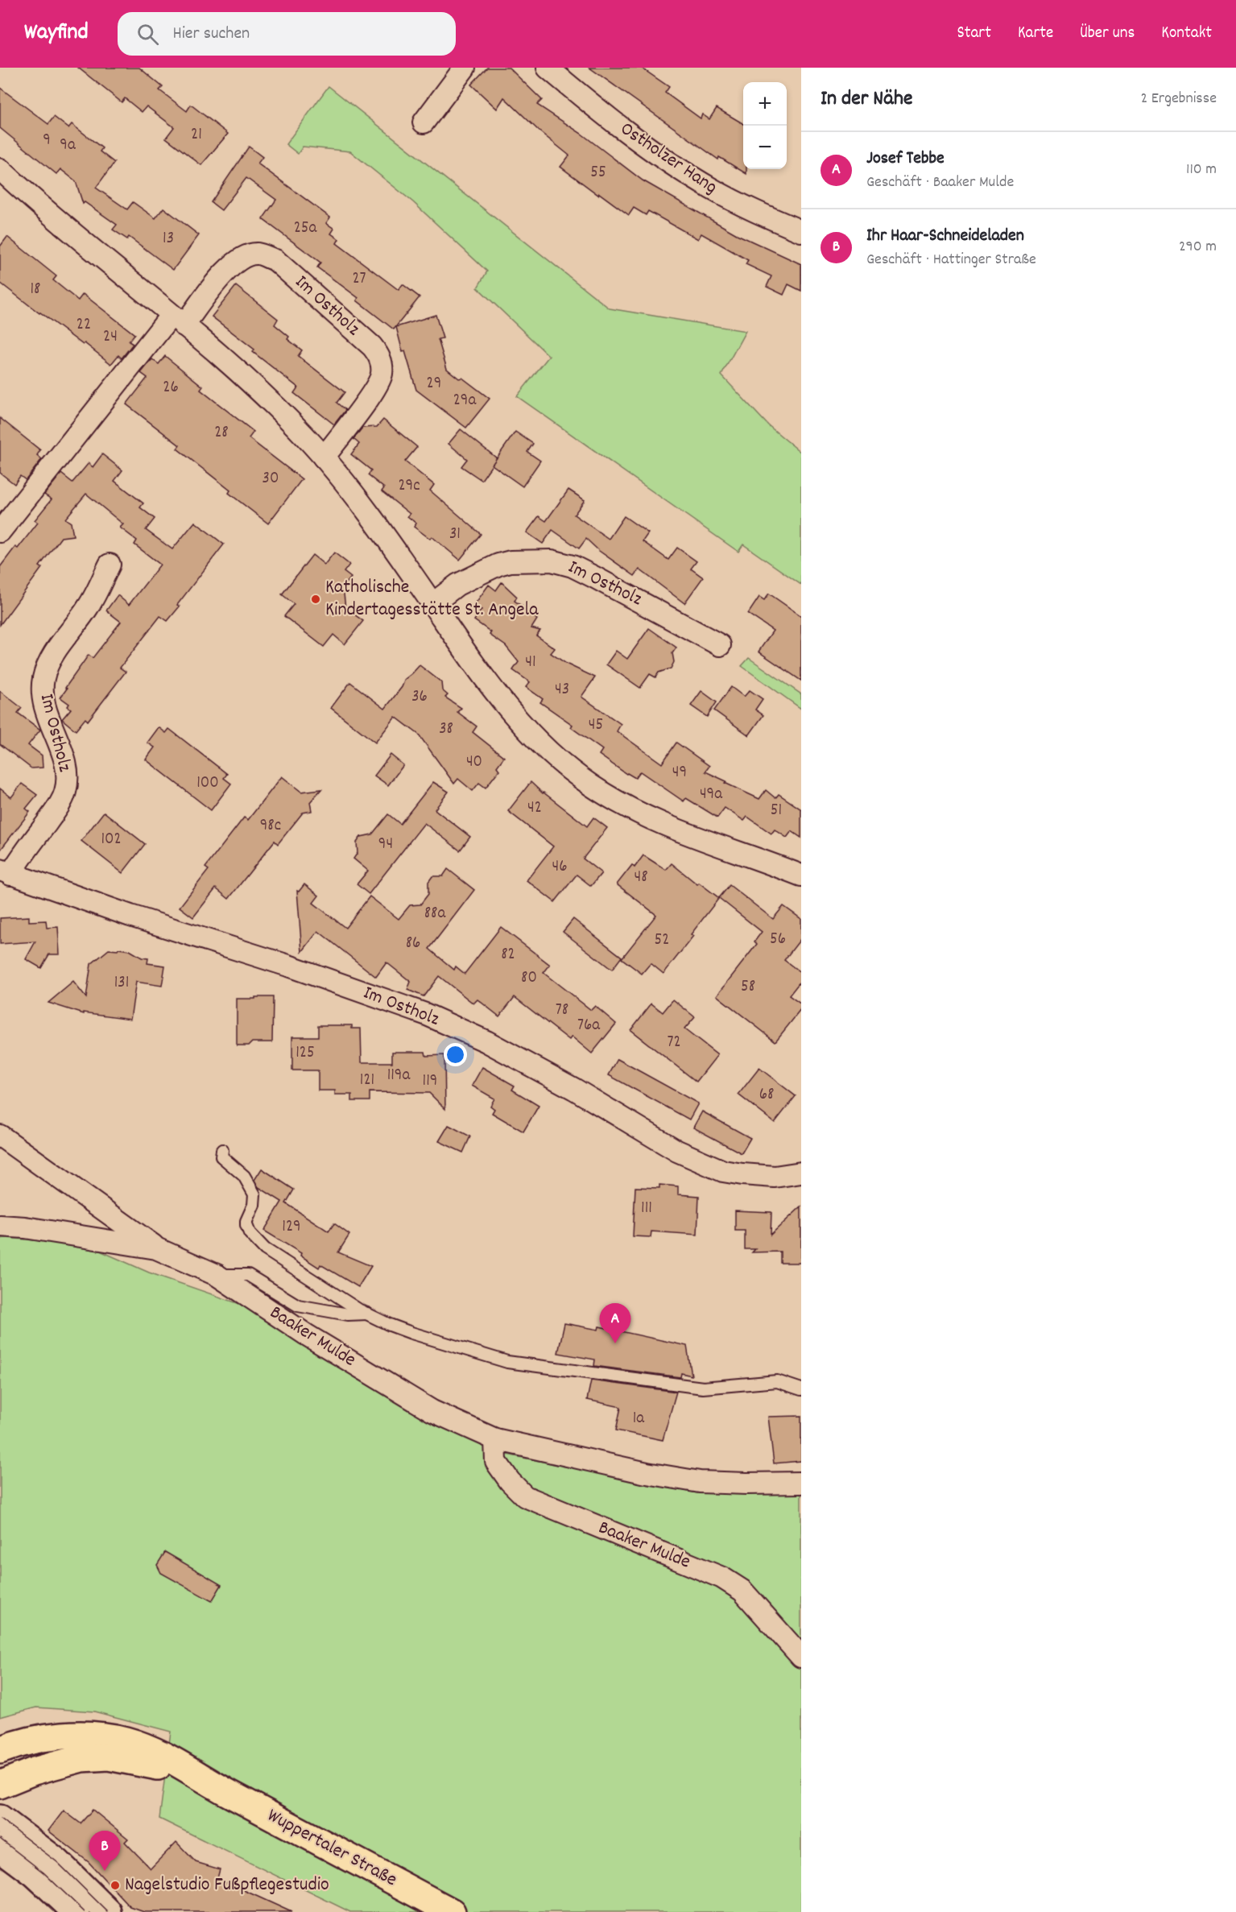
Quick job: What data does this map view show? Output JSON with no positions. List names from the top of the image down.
{
  "streets": {
    "main road": ["Wuppertaler Straße"],
    "street": ["Ostholzer Hang", "Im Ostholz", "Baaker Mulde"]
  },
  "places": ["Katholische Kindertagesstätte St. Angela", "Nagelstudio Fußpflegestudio"],
  "house_numbers": [
    "21",
    "9",
    "9a",
    "55",
    "25a",
    "13",
    "27",
    "18",
    "22",
    "24",
    "29",
    "26",
    "29a",
    "28",
    "30",
    "29c",
    "31",
    "41",
    "43",
    "36",
    "45",
    "38",
    "40",
    "49",
    "100",
    "49a",
    "42",
    "51",
    "98c",
    "102",
    "94",
    "46",
    "48",
    "88a",
    "56",
    "52",
    "86",
    "82",
    "80",
    "131",
    "58",
    "78",
    "76a",
    "72",
    "125",
    "119a",
    "121",
    "119",
    "68",
    "111",
    "129",
    "1a"
  ],
  "page": {
    "header": "Wayfind",
    "search": "Hier suchen",
    "nav": [
      "Start",
      "Karte",
      "Über uns",
      "Kontakt"
    ],
    "heading": ["In der Nähe", "2 Ergebnisse"],
    "map_buttons": ["+", "−"],
    "list": [
      {
        "mark": "A",
        "name": "Josef Tebbe",
        "note": "Geschäft · Baaker Mulde",
        "value": "110 m"
      },
      {
        "mark": "B",
        "name": "Ihr Haar-Schneideladen",
        "note": "Geschäft · Hattinger Straße",
        "value": "290 m"
      }
    ],
    "pins": ["A", "B"]
  }
}
